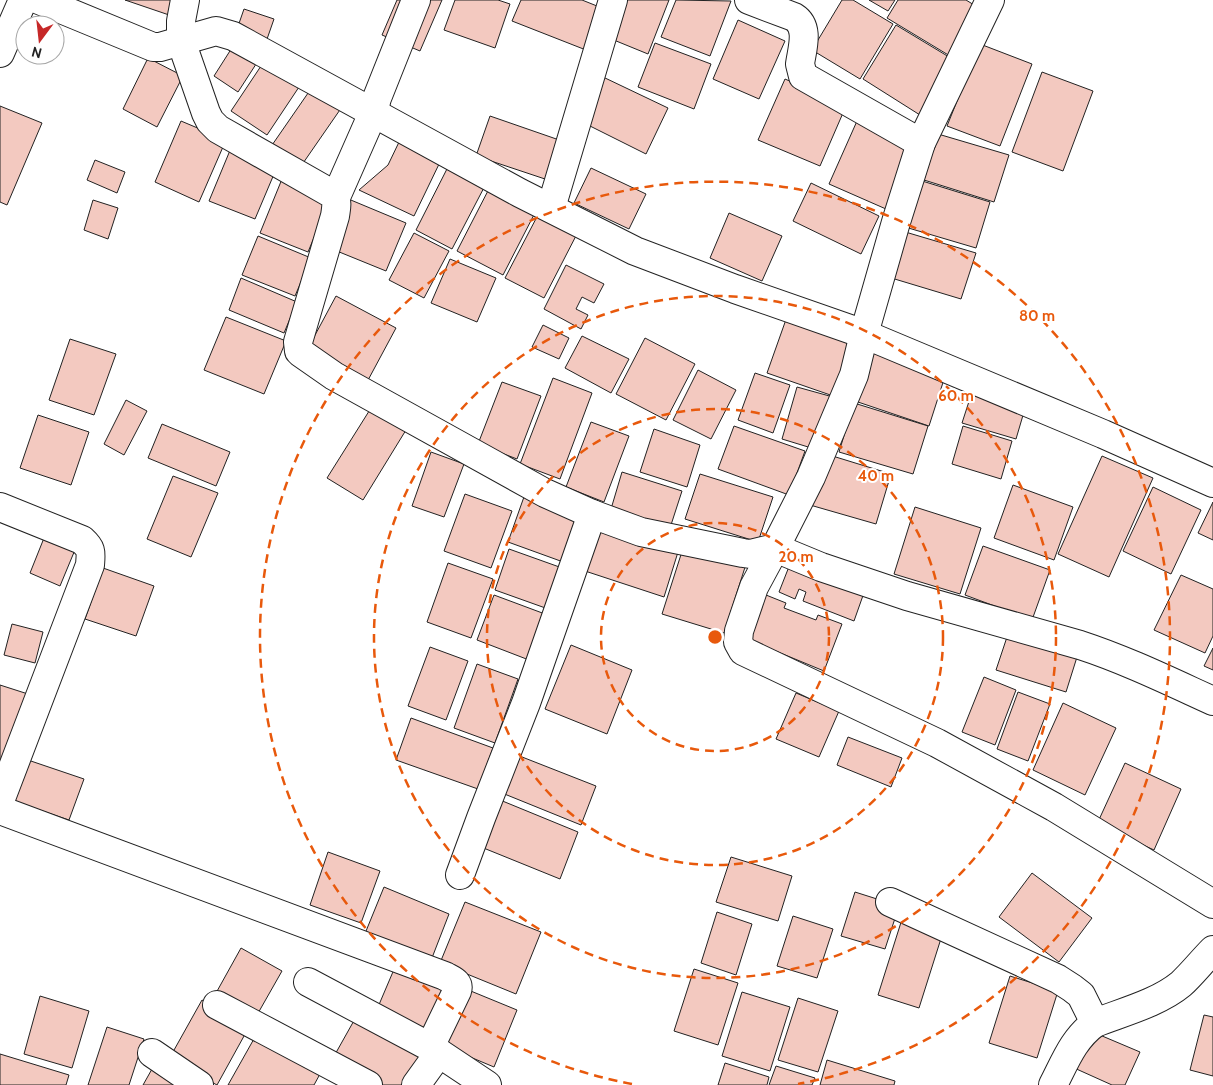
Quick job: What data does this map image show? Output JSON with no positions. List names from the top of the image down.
{
  "north": "bottom",
  "rings": [
    "80 m",
    "60 m",
    "40 m",
    "20 m"
  ]
}
